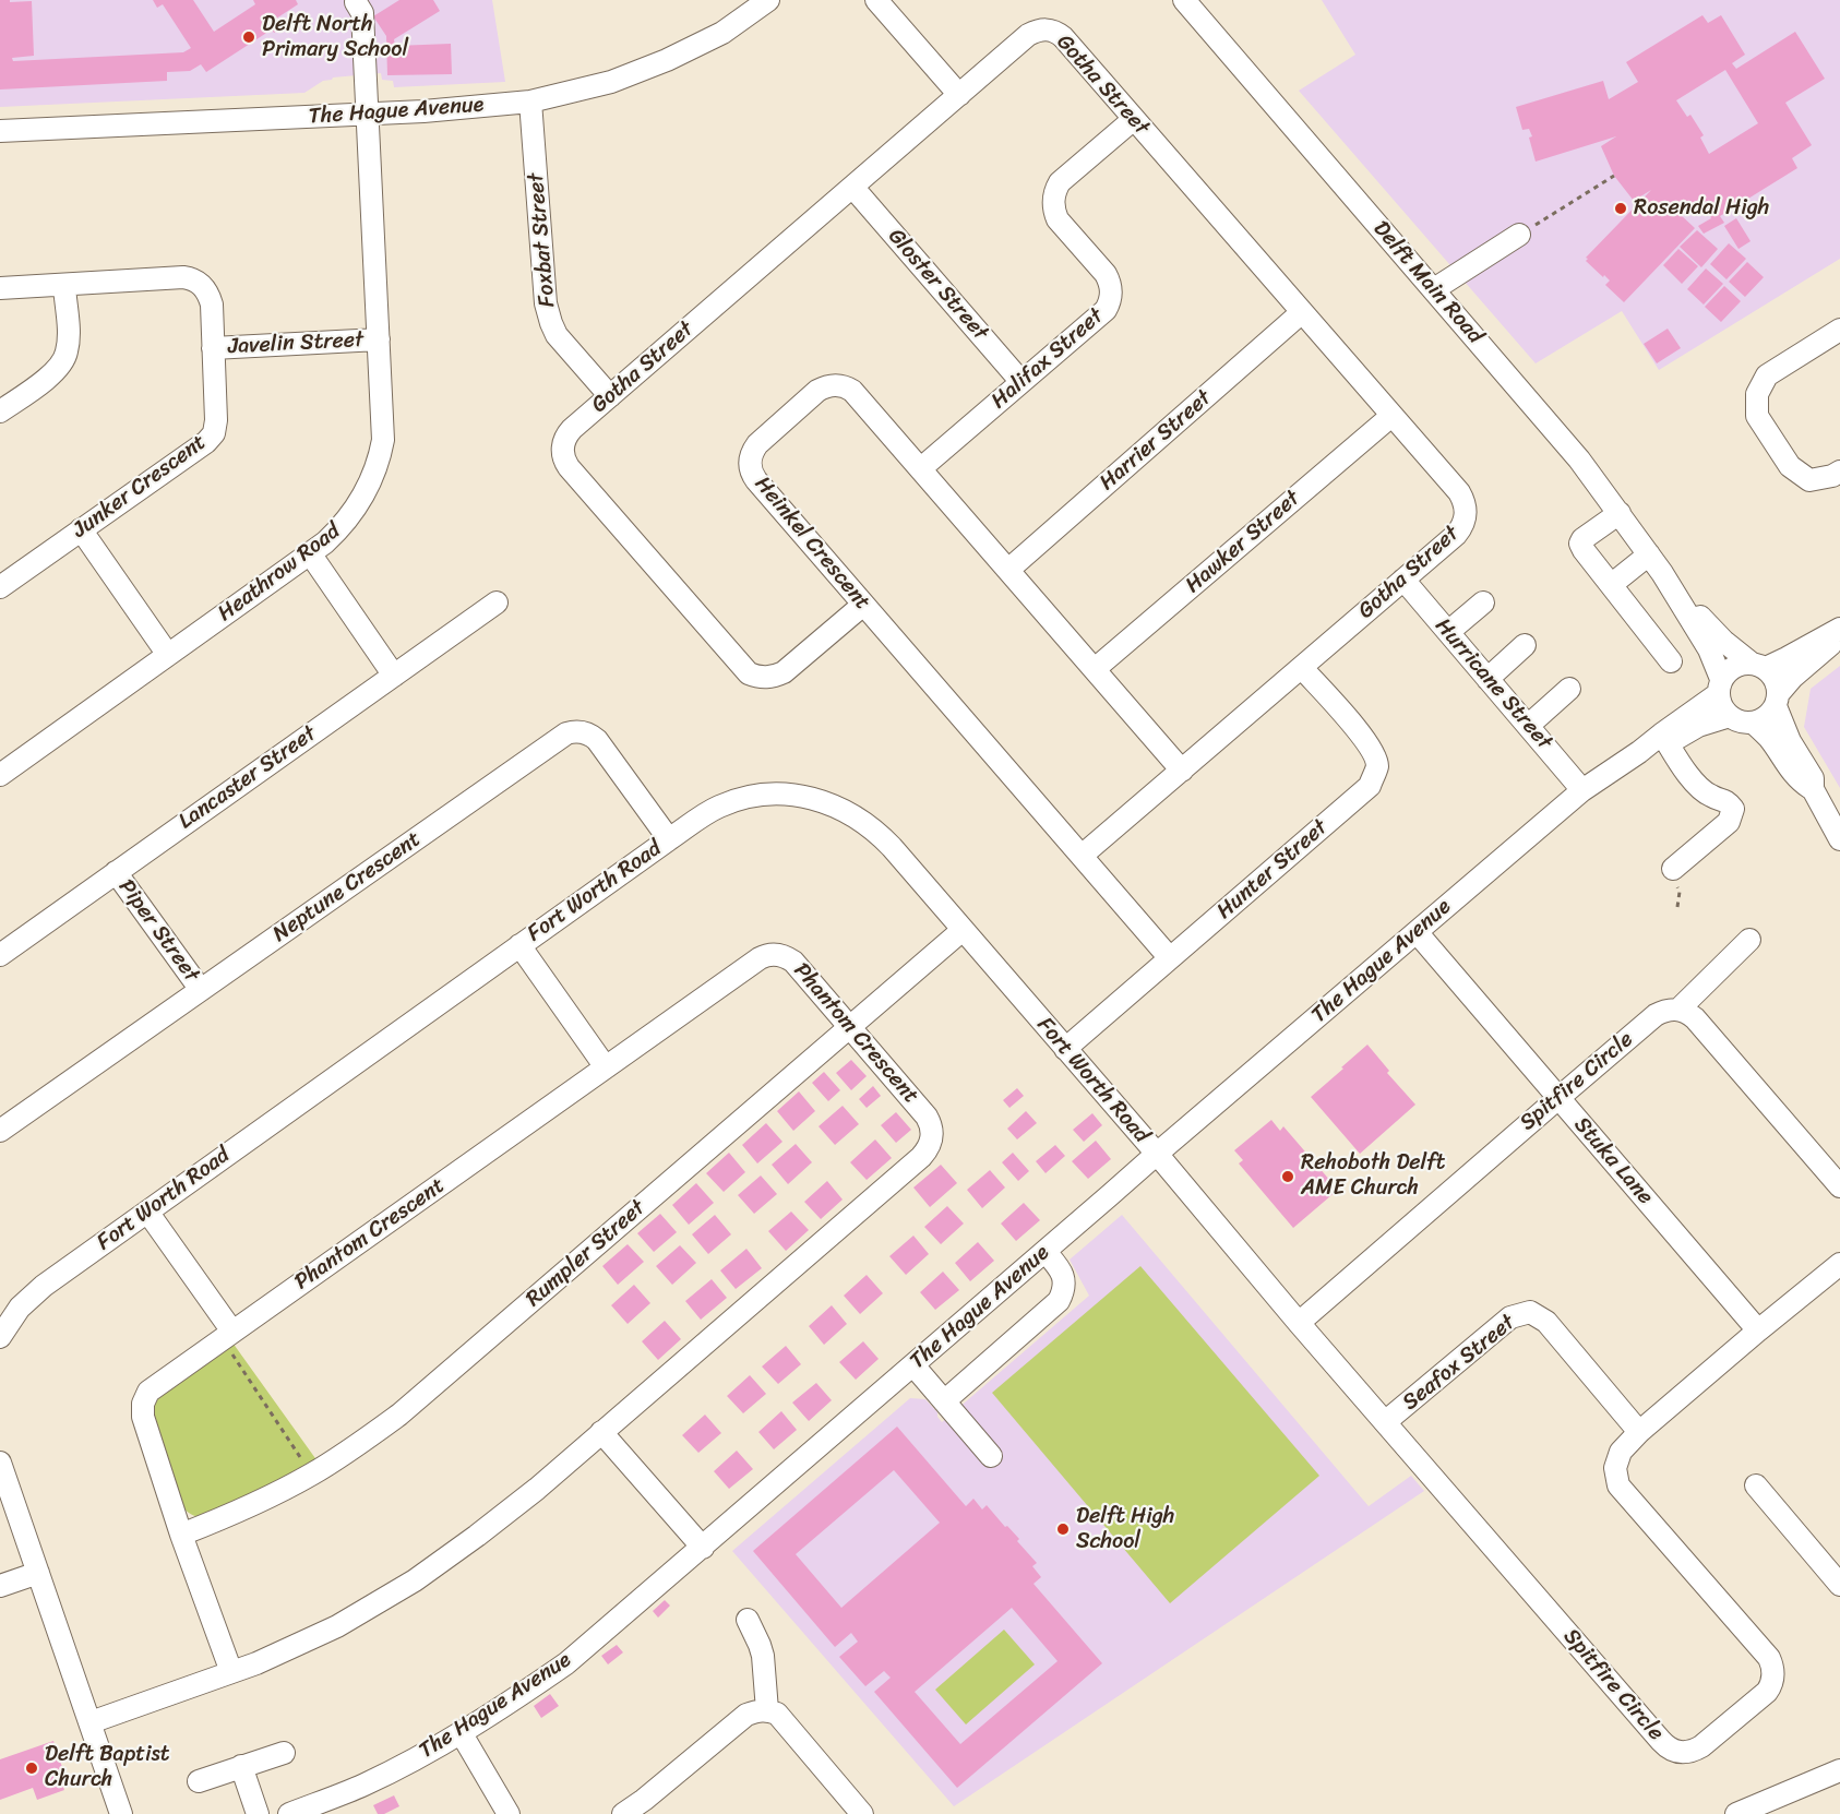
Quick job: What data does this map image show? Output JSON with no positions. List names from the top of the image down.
{
  "streets": {
    "street": [
      "Gotha Street",
      "The Hague Avenue",
      "Foxbat Street",
      "Delft Main Road",
      "Gloster Street",
      "Javelin Street",
      "Halifax Street",
      "Harrier Street",
      "Junker Crescent",
      "Hawker Street",
      "Heinkel Crescent",
      "Heathrow Road",
      "Hurricane Street",
      "Lancaster Street",
      "Hunter Street",
      "Neptune Crescent",
      "Fort Worth Road",
      "Piper Street",
      "Phantom Crescent",
      "Spitfire Circle",
      "Stuka Lane",
      "Rumpler Street",
      "Seafox Street"
    ]
  },
  "crossings": [
    ["Gotha Street", "Foxbat Street"],
    ["Gotha Street", "Gloster Street"],
    ["Gotha Street", "Halifax Street"],
    ["Gotha Street", "Harrier Street"],
    ["Gotha Street", "Hawker Street"],
    ["Gotha Street", "Heinkel Crescent"],
    ["Gotha Street", "Hurricane Street"],
    ["Gotha Street", "Hunter Street"],
    ["The Hague Avenue", "Foxbat Street"],
    ["The Hague Avenue", "Delft Main Road"],
    ["The Hague Avenue", "Heathrow Road"],
    ["The Hague Avenue", "Hurricane Street"],
    ["The Hague Avenue", "Fort Worth Road"],
    ["The Hague Avenue", "Spitfire Circle"],
    ["The Hague Avenue", "Stuka Lane"],
    ["Gloster Street", "Halifax Street"],
    ["Javelin Street", "Junker Crescent"],
    ["Javelin Street", "Heathrow Road"],
    ["Halifax Street", "Heinkel Crescent"],
    ["Harrier Street", "Heinkel Crescent"],
    ["Hawker Street", "Heinkel Crescent"],
    ["Heinkel Crescent", "Hunter Street"],
    ["Lancaster Street", "Piper Street"],
    ["Hunter Street", "Fort Worth Road"],
    ["Neptune Crescent", "Fort Worth Road"],
    ["Neptune Crescent", "Piper Street"],
    ["Fort Worth Road", "Spitfire Circle"],
    ["Fort Worth Road", "Rumpler Street"],
    ["Phantom Crescent", "Rumpler Street"],
    ["Spitfire Circle", "Stuka Lane"],
    ["Spitfire Circle", "Seafox Street"]
  ],
  "places": [
    "Delft North Primary School",
    "Rosendal High",
    "Rehoboth Delft AME Church",
    "Delft High School",
    "Delft Baptist Church"
  ]
}
